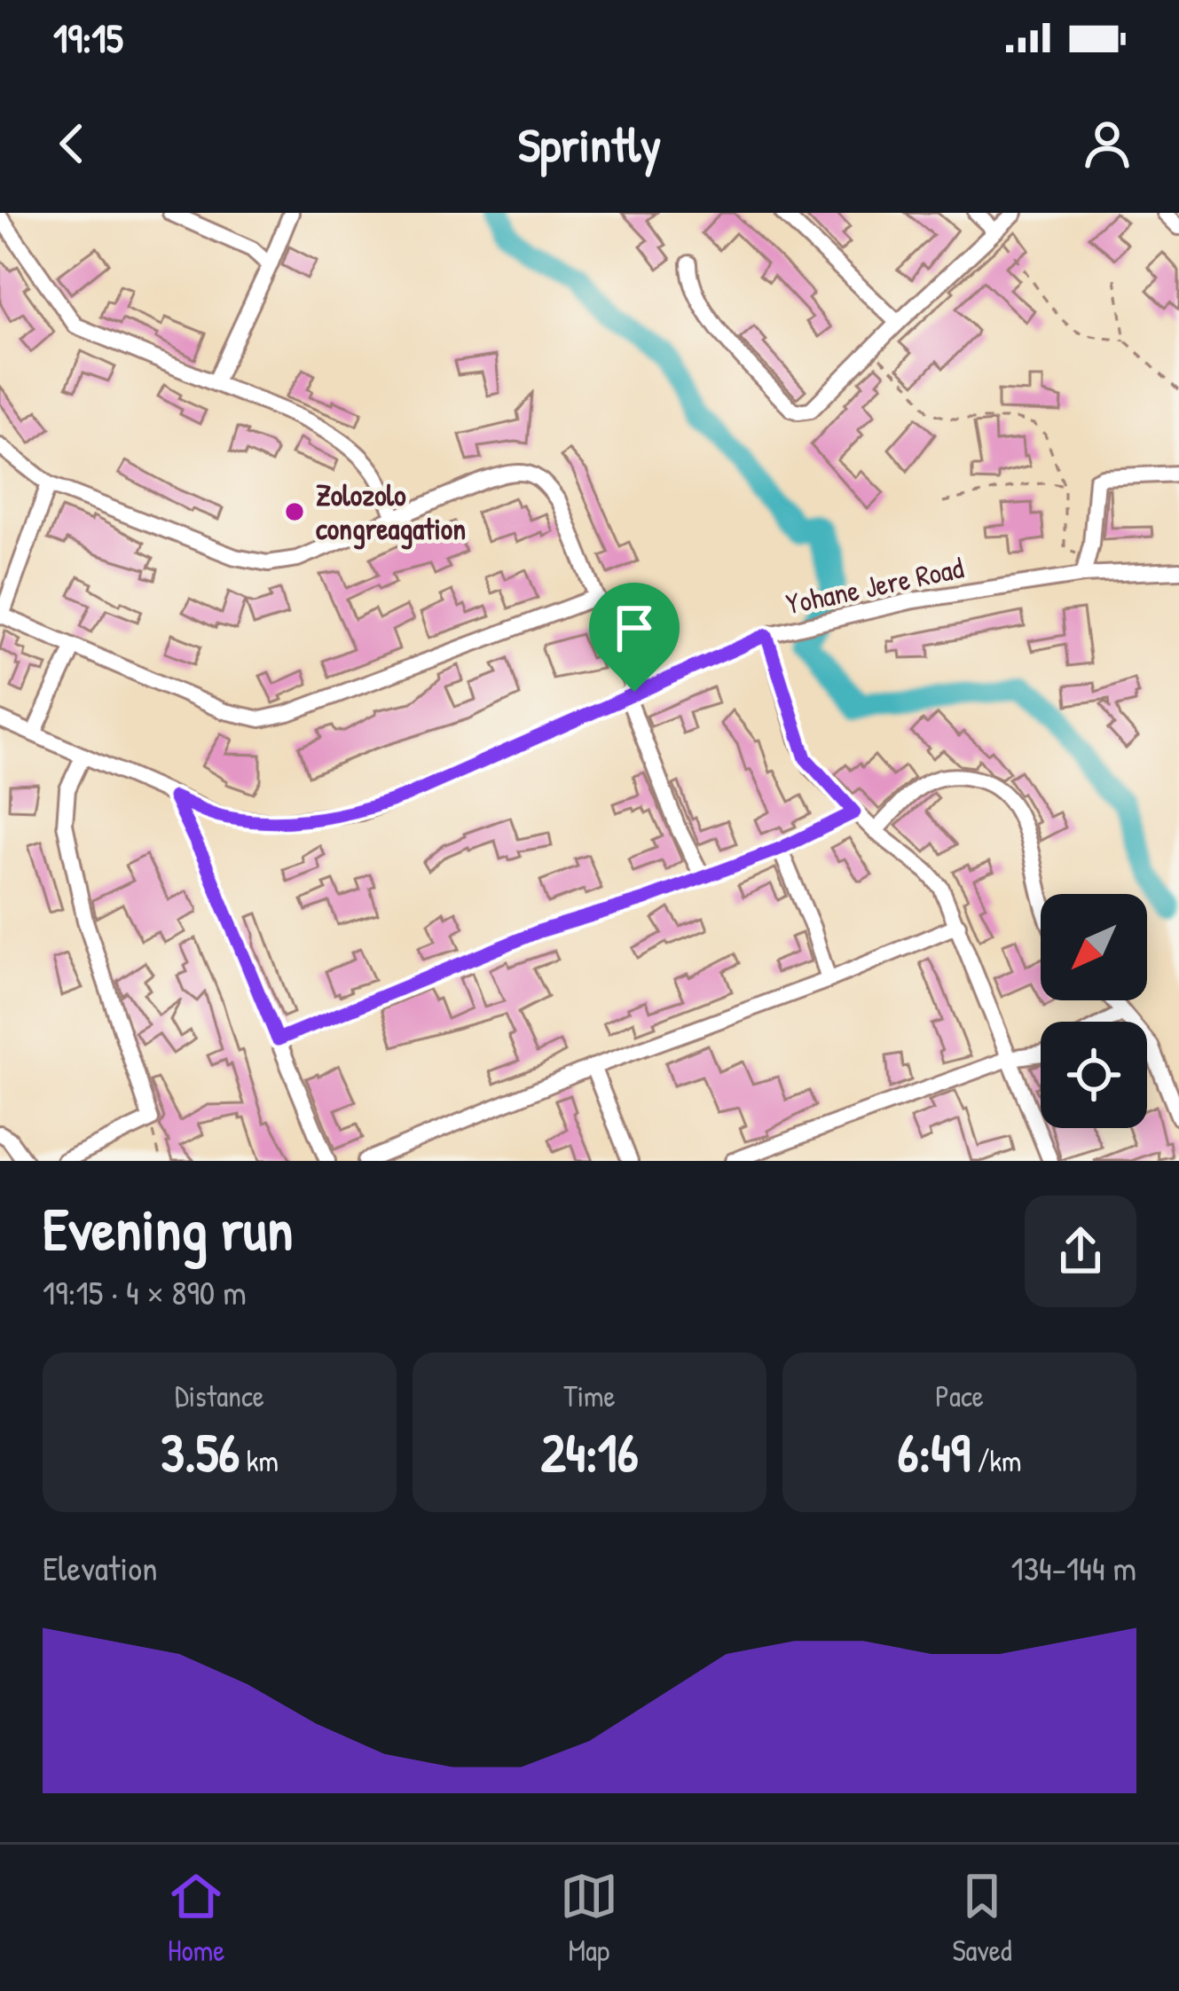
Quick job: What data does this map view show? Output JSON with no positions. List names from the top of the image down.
{
  "streets": {
    "street": ["Yohane Jere Road"]
  },
  "places": ["Zolozolo congreagation"],
  "north": "bottom left",
  "page": {
    "status": "19:15",
    "header": "Sprintly",
    "heading": ["Evening run", "19:15 · 4 × 890 m"],
    "stats": [
      ["Distance", "3.56 km"],
      ["Time", "24:16"],
      ["Pace", "6:49 /km"]
    ],
    "chart": ["Elevation", "134–144 m"],
    "tabs": ["Home", "Map", "Saved"]
  }
}
